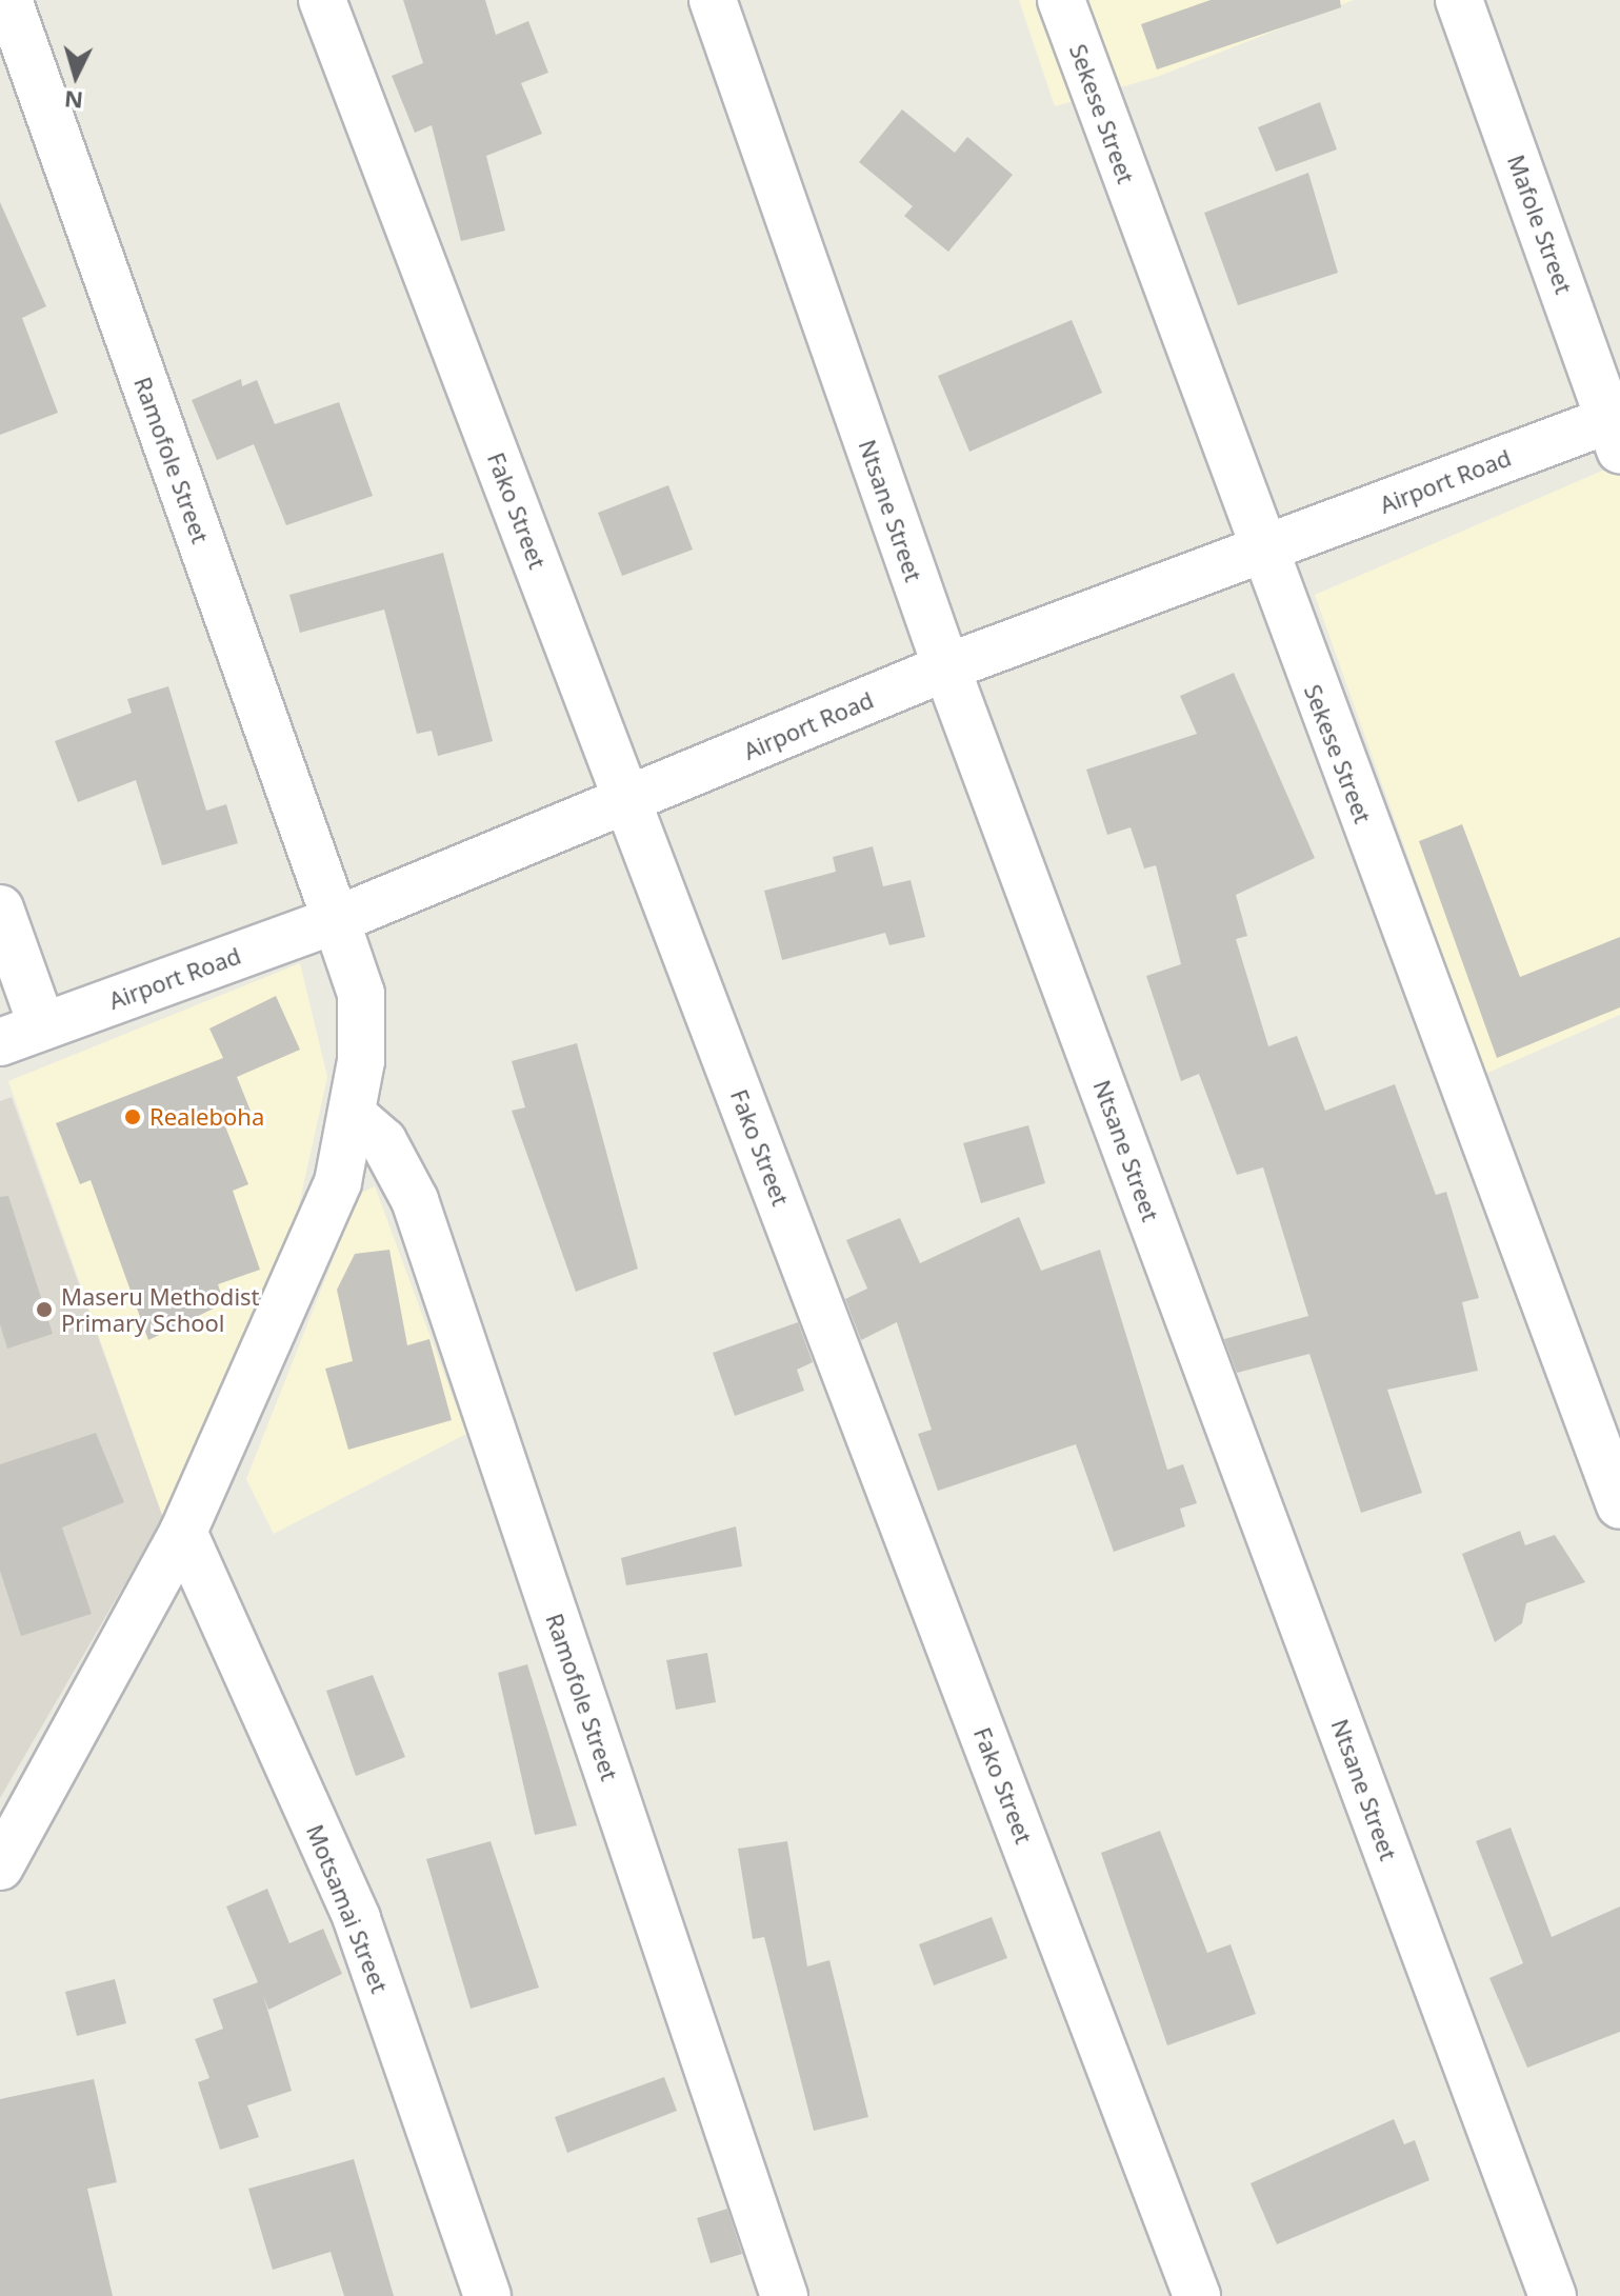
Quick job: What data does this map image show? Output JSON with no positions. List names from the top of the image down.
{
  "streets": {
    "street": [
      "Sekese Street",
      "Mafole Street",
      "Ramofole Street",
      "Airport Road",
      "Fako Street",
      "Ntsane Street",
      "Motsamai Street"
    ]
  },
  "crossings": [
    ["Sekese Street", "Airport Road"],
    ["Mafole Street", "Airport Road"],
    ["Ramofole Street", "Airport Road"],
    ["Ramofole Street", "Motsamai Street"],
    ["Airport Road", "Fako Street"],
    ["Airport Road", "Ntsane Street"]
  ],
  "places": ["Realeboha", "Maseru Methodist Primary School"],
  "north": "bottom"
}
